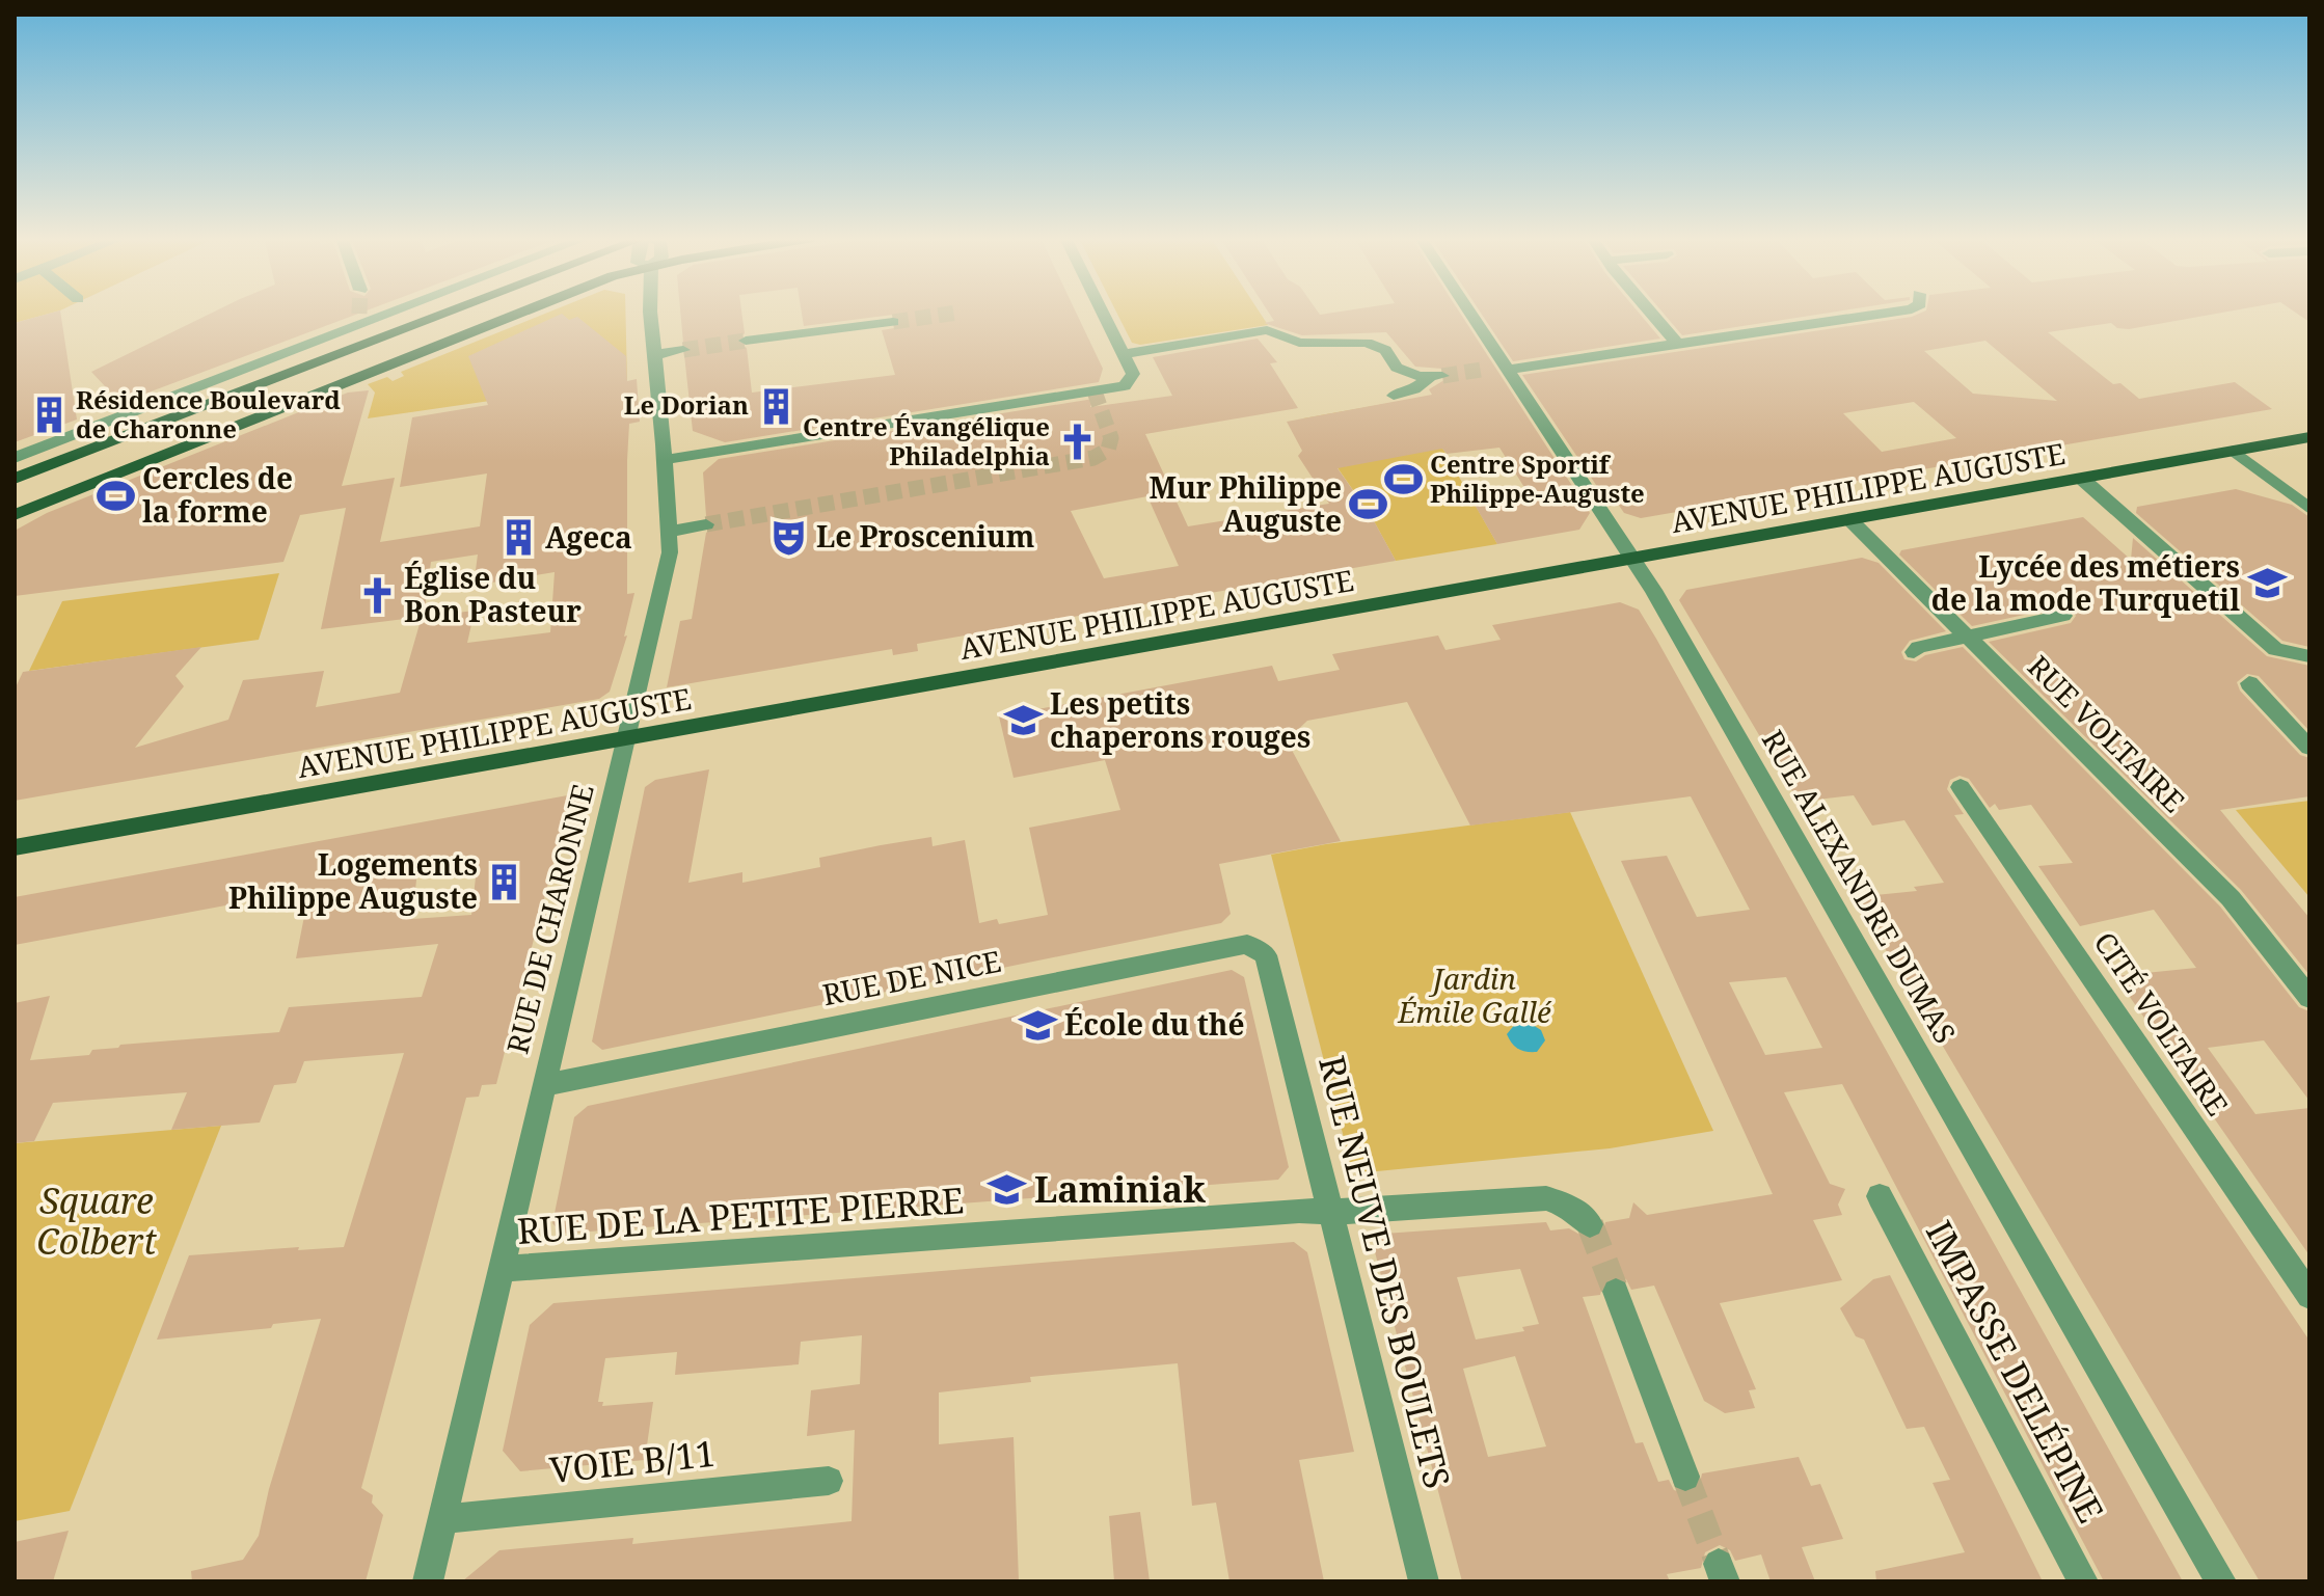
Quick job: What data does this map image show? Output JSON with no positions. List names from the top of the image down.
{
  "streets": {
    "main road": ["AVENUE PHILIPPE AUGUSTE"],
    "street": [
      "RUE VOLTAIRE",
      "RUE ALEXANDRE DUMAS",
      "RUE DE CHARONNE",
      "RUE DE NICE",
      "CITÉ VOLTAIRE",
      "RUE DE LA PETITE PIERRE",
      "RUE NEUVE DES BOULETS",
      "IMPASSE DELÉPINE",
      "VOIE B/11"
    ]
  },
  "crossings": [
    ["AVENUE PHILIPPE AUGUSTE", "RUE VOLTAIRE"],
    ["AVENUE PHILIPPE AUGUSTE", "RUE ALEXANDRE DUMAS"],
    ["AVENUE PHILIPPE AUGUSTE", "RUE DE CHARONNE"],
    ["RUE DE CHARONNE", "RUE DE NICE"],
    ["RUE DE CHARONNE", "RUE DE LA PETITE PIERRE"],
    ["RUE DE CHARONNE", "VOIE B/11"],
    ["RUE DE NICE", "RUE NEUVE DES BOULETS"],
    ["RUE DE LA PETITE PIERRE", "RUE NEUVE DES BOULETS"]
  ],
  "parks": ["Jardin Émile Gallé", "Square Colbert"],
  "places": {
    "building": [
      "Le Dorian",
      "Résidence Boulevard de Charonne",
      "Ageca",
      "Logements Philippe Auguste"
    ],
    "church": ["Centre Évangélique Philadelphia", "Église du Bon Pasteur"],
    "sports": ["Centre Sportif Philippe-Auguste", "Cercles de la forme", "Mur Philippe Auguste"],
    "theatre": ["Le Proscenium"],
    "school or university": [
      "Lycée des métiers de la mode Turquetil",
      "Les petits chaperons rouges",
      "École du thé",
      "Laminiak"
    ]
  }
}
